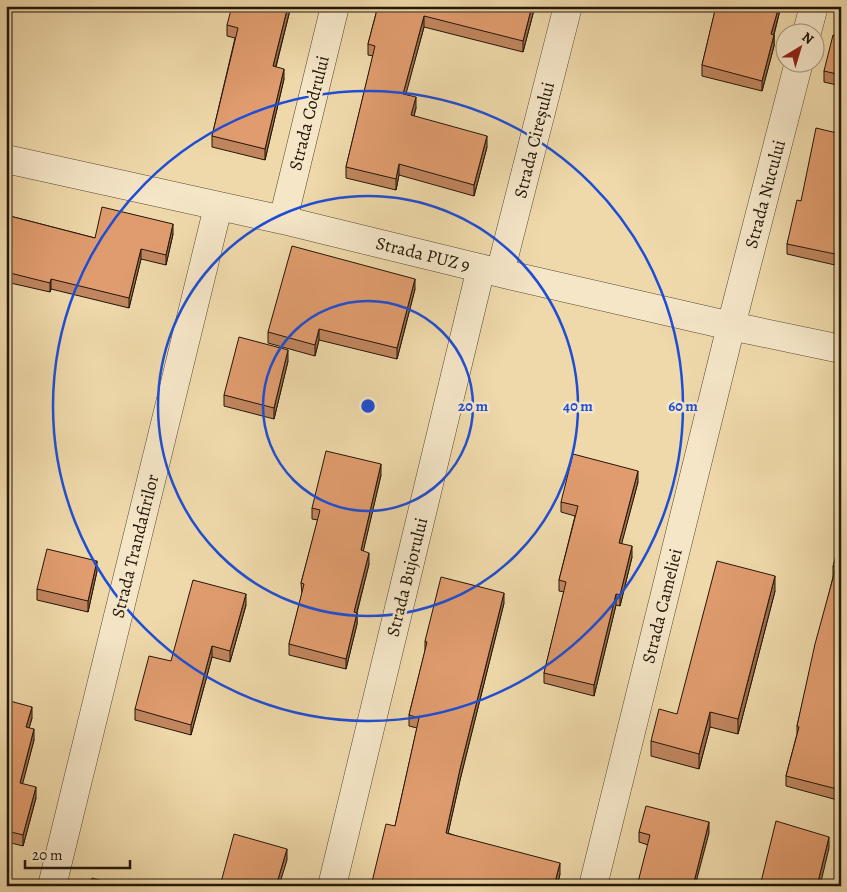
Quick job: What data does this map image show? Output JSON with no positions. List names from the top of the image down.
{
  "streets": {
    "street": [
      "Strada Codrului",
      "Strada Cireșului",
      "Strada Nucului",
      "Strada PUZ 9",
      "Strada Trandafirilor",
      "Strada Bujorului",
      "Strada Cameliei"
    ]
  },
  "crossings": [
    ["Strada Codrului", "Strada PUZ 9"],
    ["Strada Cireșului", "Strada PUZ 9"],
    ["Strada Cireșului", "Strada Bujorului"],
    ["Strada Nucului", "Strada PUZ 9"],
    ["Strada Nucului", "Strada Cameliei"],
    ["Strada PUZ 9", "Strada Trandafirilor"],
    ["Strada PUZ 9", "Strada Bujorului"],
    ["Strada PUZ 9", "Strada Cameliei"]
  ],
  "scale_bar": "20 m",
  "north": "top right",
  "rings": ["20 m", "40 m", "60 m"]
}
